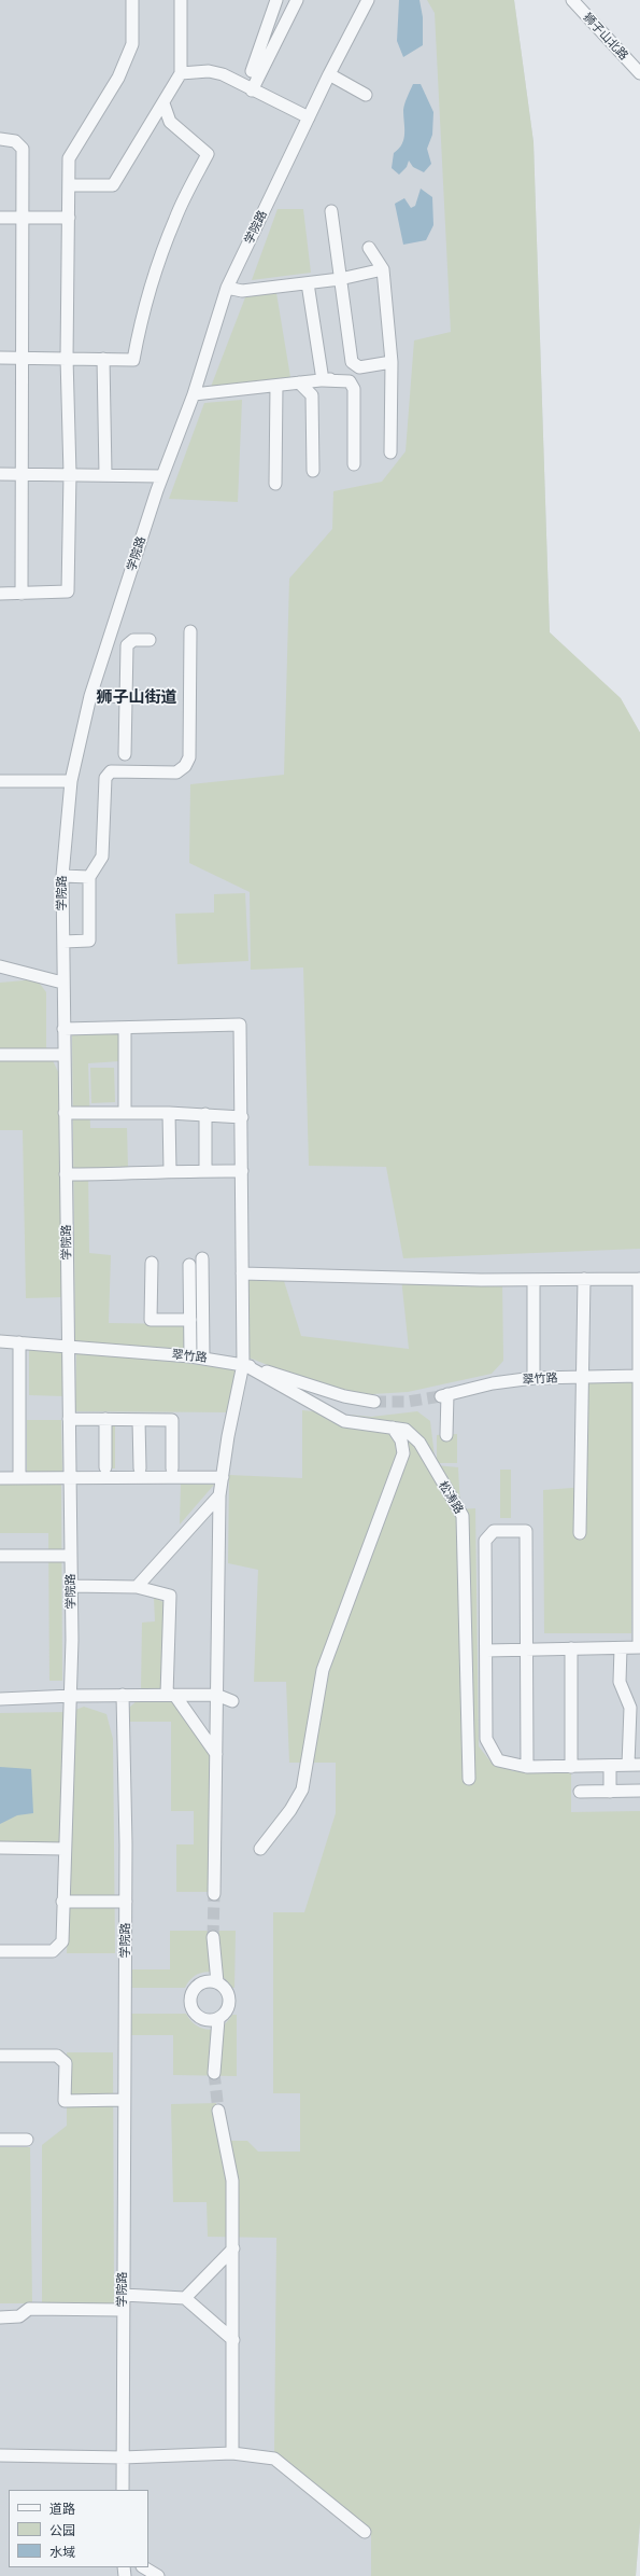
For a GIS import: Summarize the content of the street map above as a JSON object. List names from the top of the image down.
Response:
{
  "streets": {
    "street": [
      "狮子山北路",
      "学院路",
      "翠竹路",
      "松涛路"
    ]
  },
  "crossings": [
    ["学院路", "翠竹路"],
    ["翠竹路", "松涛路"]
  ],
  "districts": ["狮子山街道"],
  "legend": ["道路", "公园", "水域"]
}
